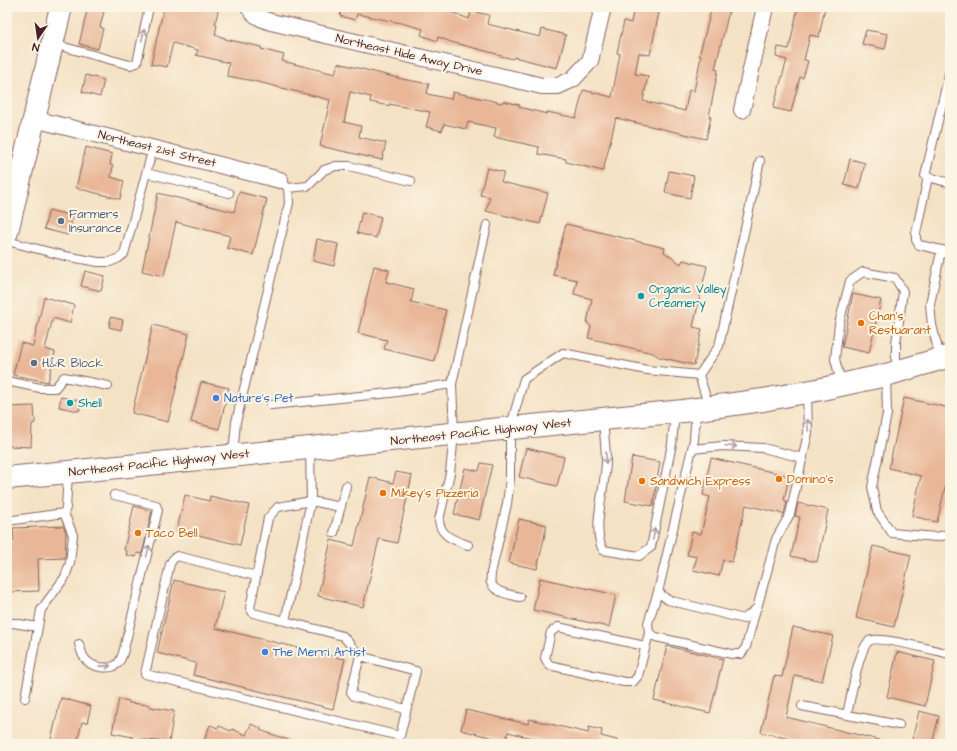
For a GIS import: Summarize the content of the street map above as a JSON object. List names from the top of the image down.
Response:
{
  "streets": {
    "main road": ["Northeast Pacific Highway West"],
    "street": ["Northeast Hide Away Drive", "Northeast 21st Street"]
  },
  "places": [
    "Farmers Insurance",
    "Organic Valley Creamery",
    "Chan's Restuarant",
    "H&R Block",
    "Nature's Pet",
    "Shell",
    "Domino's",
    "Sandwich Express",
    "Mikey's Pizzeria",
    "Taco Bell",
    "The Merri Artist"
  ],
  "north": "bottom"
}
